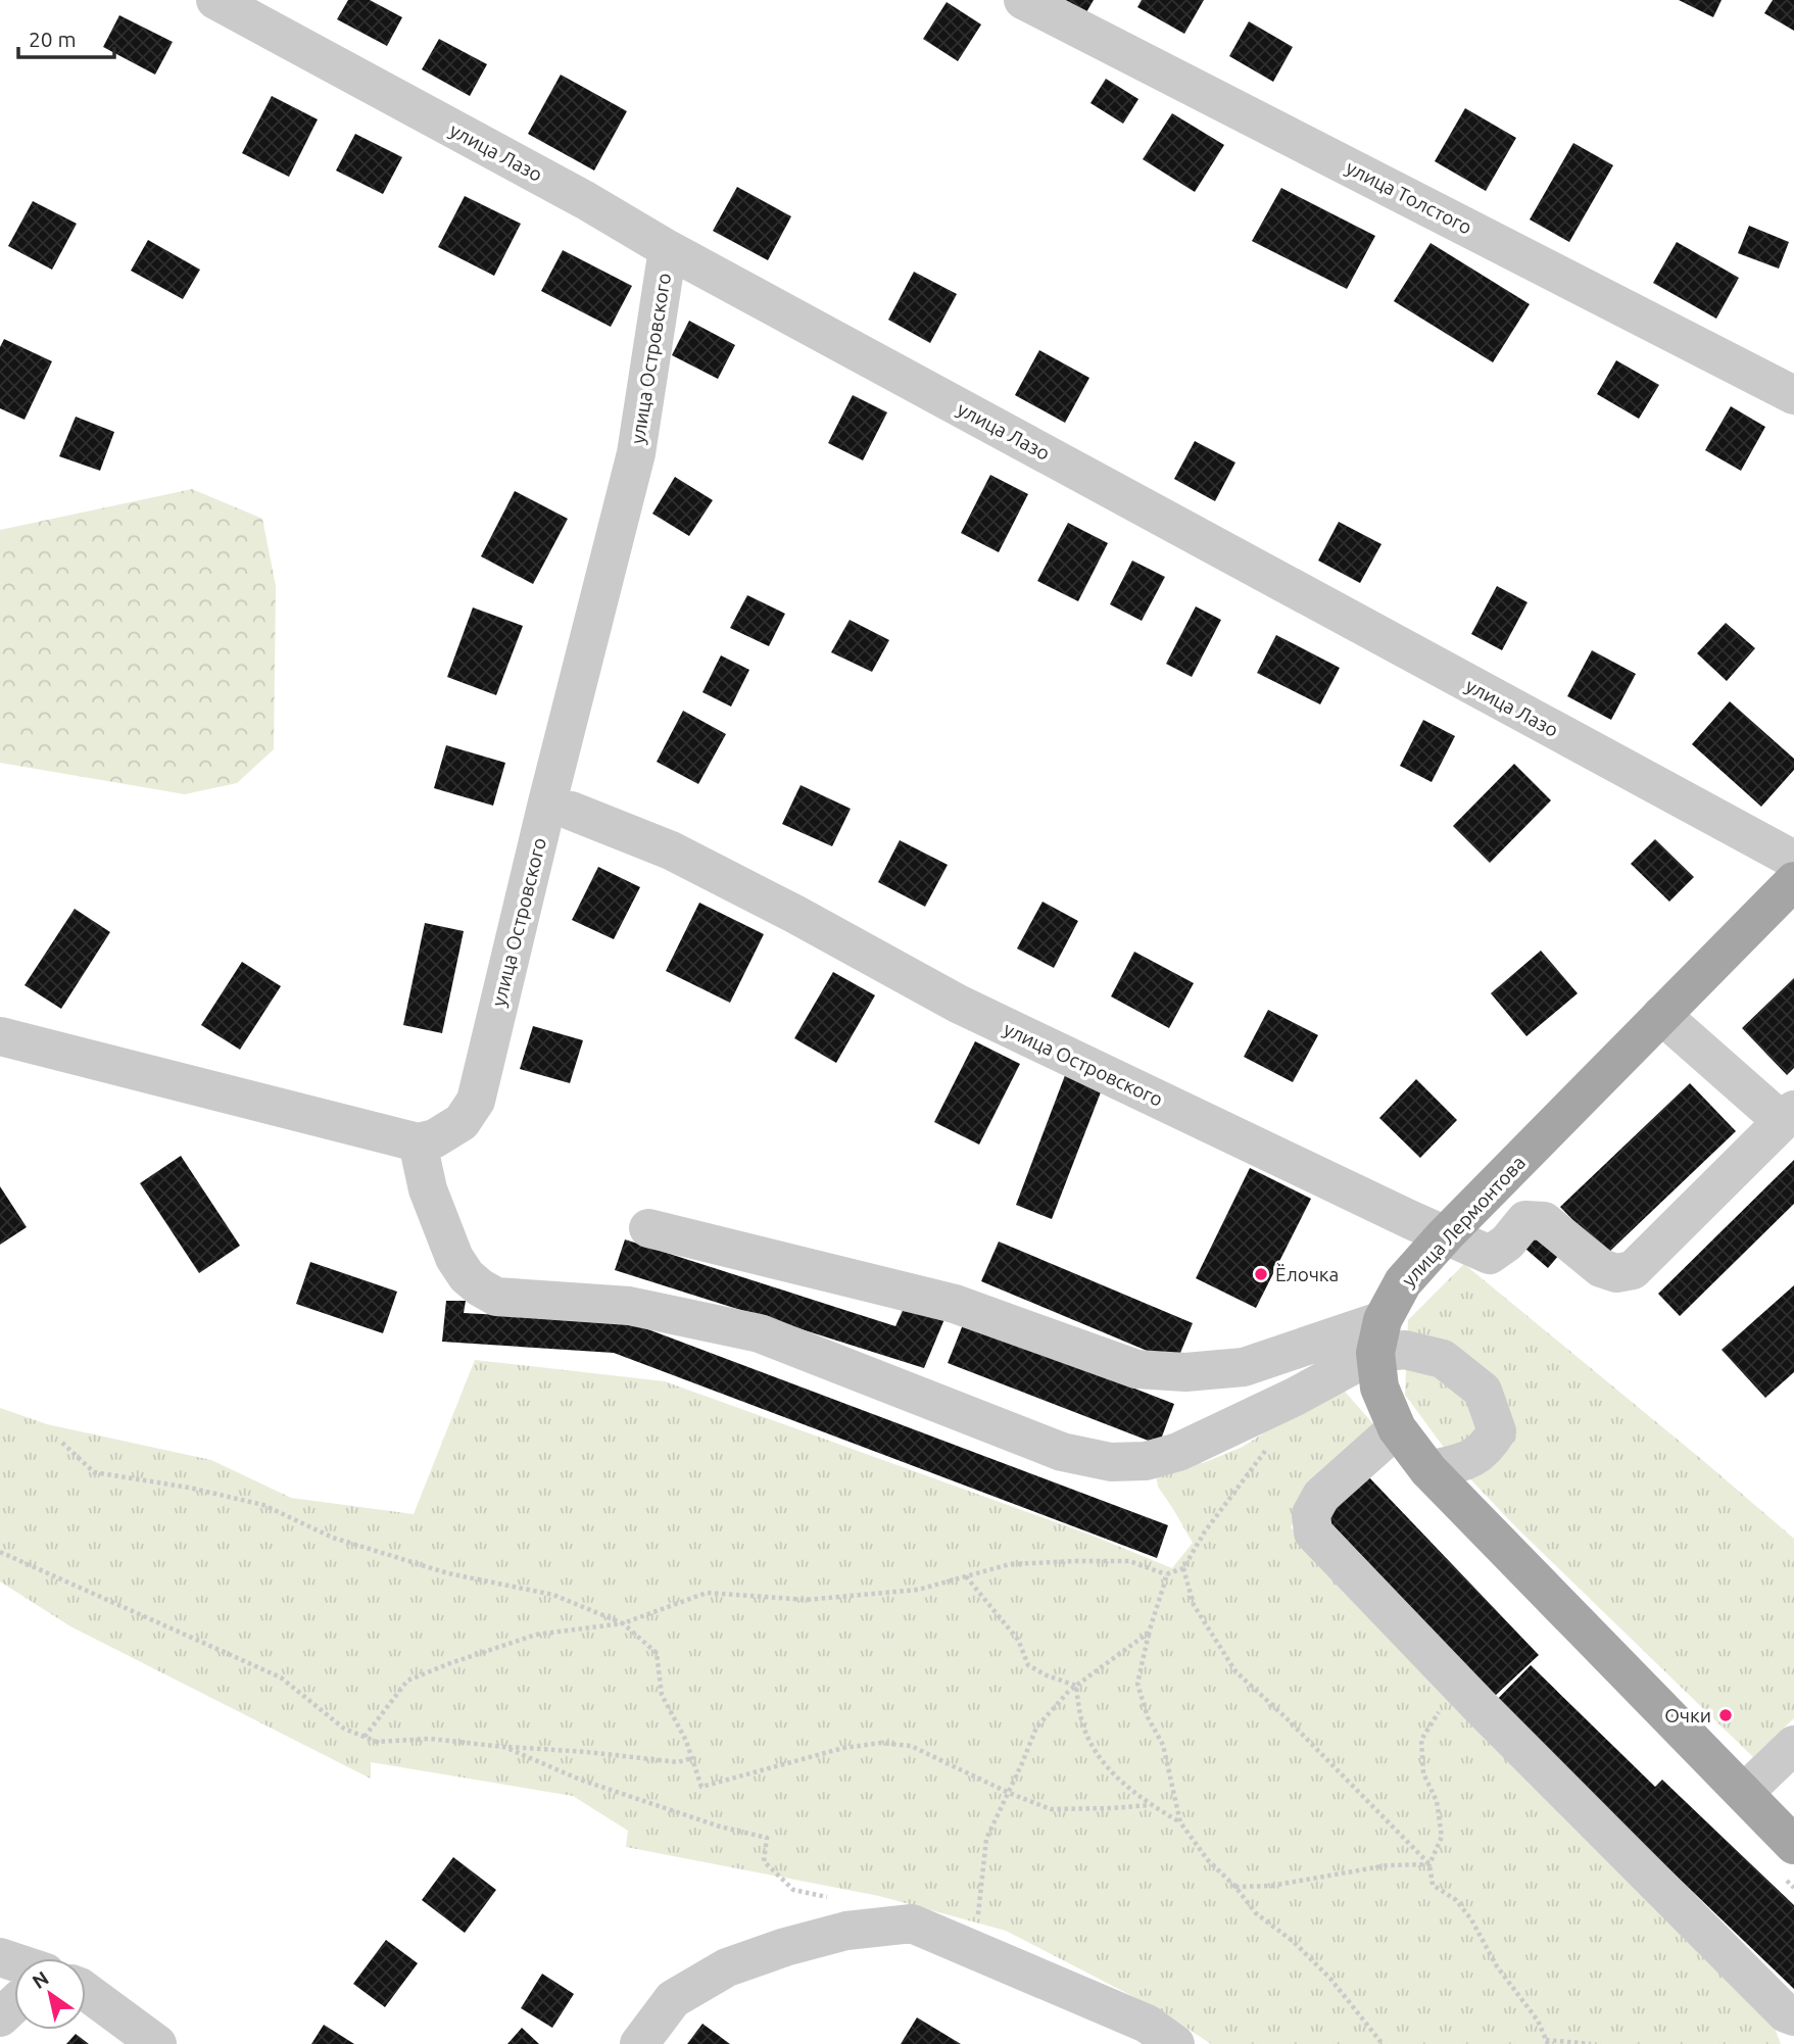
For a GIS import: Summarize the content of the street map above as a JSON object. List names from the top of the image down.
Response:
{
  "streets": {
    "main road": ["улица Лермонтова"],
    "street": ["улица Лазо", "улица Толстого", "улица Островского"]
  },
  "crossings": [
    ["улица Лазо", "улица Островского"],
    ["улица Островского", "улица Лермонтова"]
  ],
  "places": ["Ёлочка", "Очки"],
  "scale_bar": "20 m",
  "north": "top left"
}
